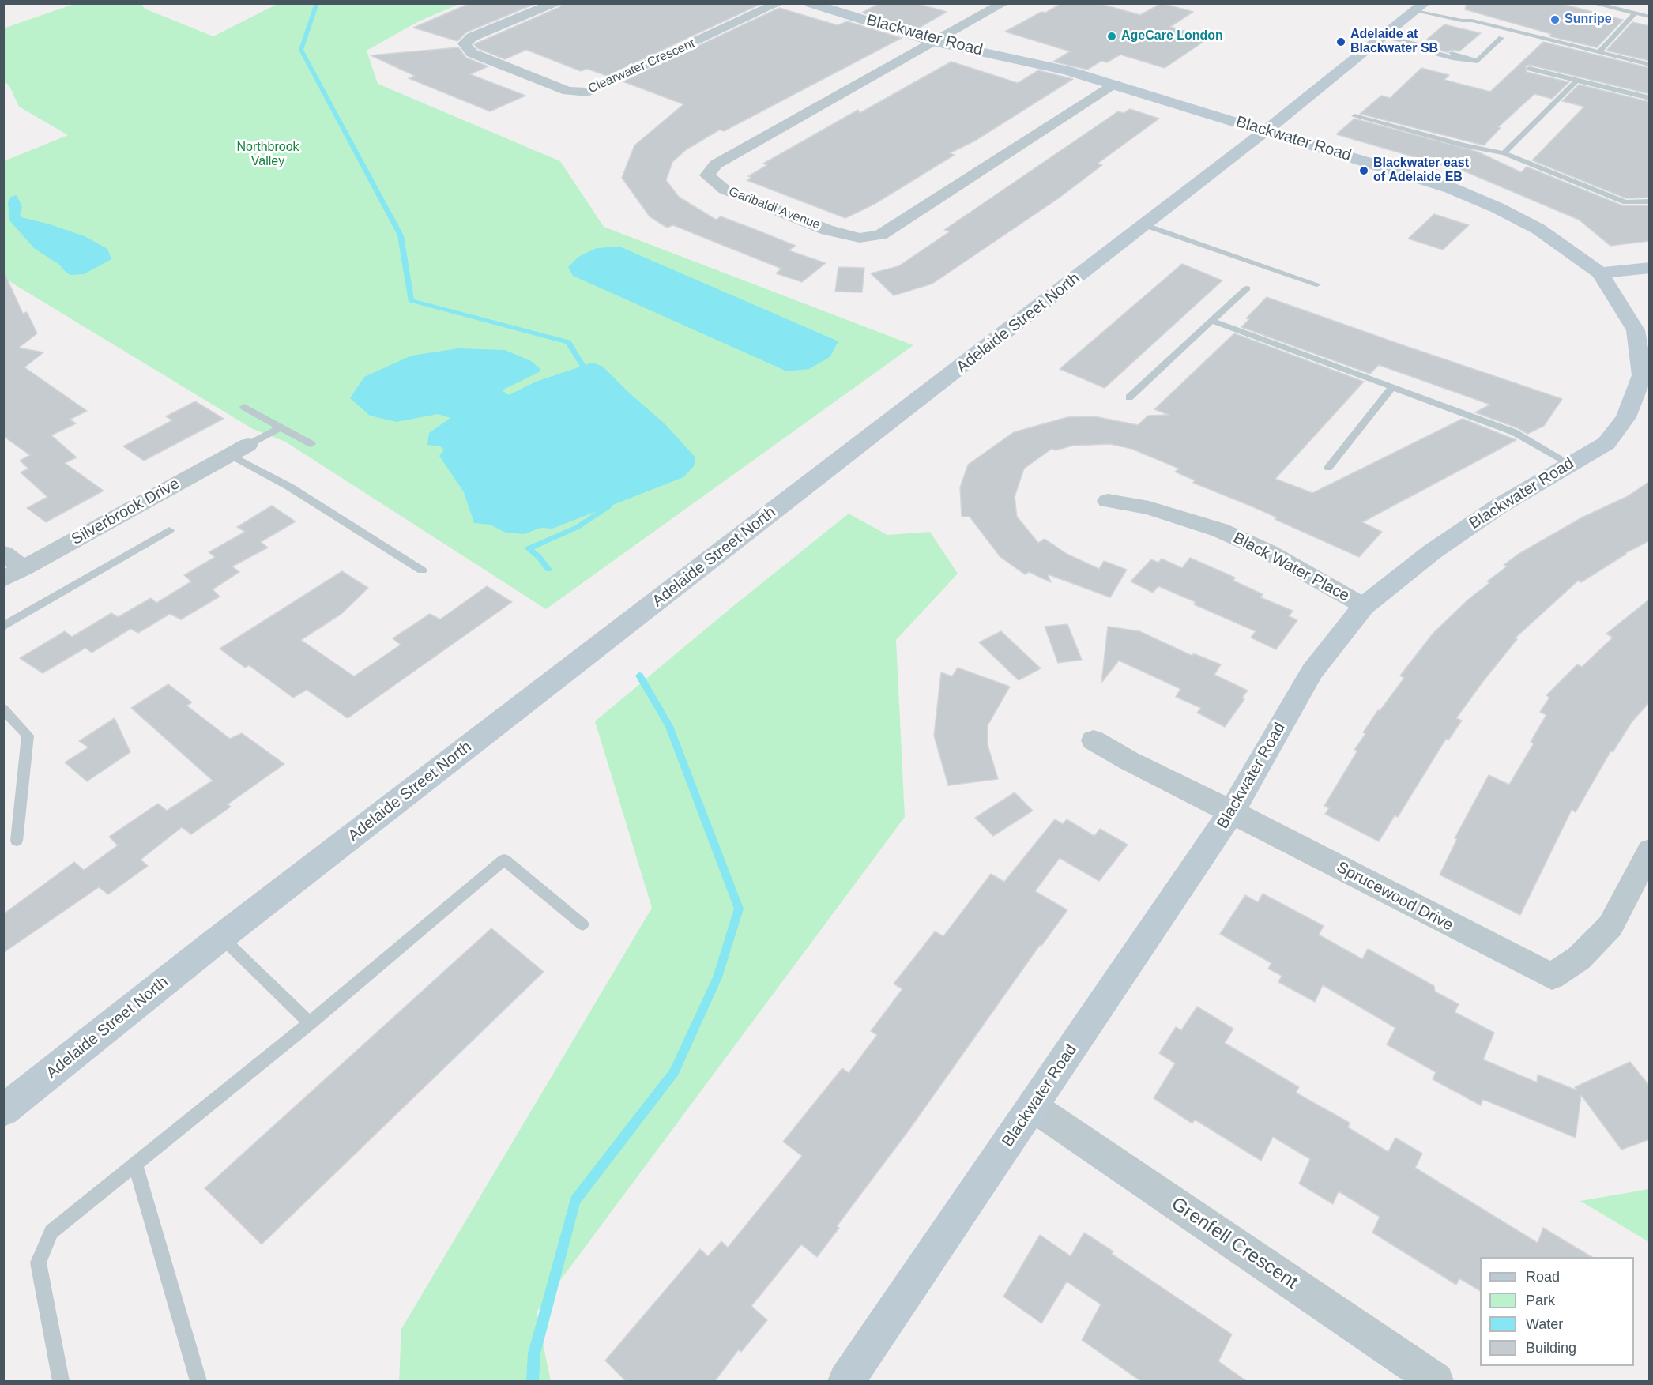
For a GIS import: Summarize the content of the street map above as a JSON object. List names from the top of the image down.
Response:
{
  "streets": {
    "street": [
      "Blackwater Road",
      "Clearwater Crescent",
      "Garibaldi Avenue",
      "Adelaide Street North",
      "Silverbrook Drive",
      "Black Water Place",
      "Sprucewood Drive",
      "Grenfell Crescent"
    ]
  },
  "crossings": [
    ["Blackwater Road", "Garibaldi Avenue"],
    ["Blackwater Road", "Adelaide Street North"],
    ["Blackwater Road", "Black Water Place"],
    ["Blackwater Road", "Sprucewood Drive"],
    ["Blackwater Road", "Grenfell Crescent"]
  ],
  "parks": ["Northbrook Valley"],
  "places": [
    "Sunripe",
    "AgeCare London",
    "Adelaide at Blackwater SB",
    "Blackwater east of Adelaide EB"
  ],
  "legend": [
    "Road",
    "Park",
    "Water",
    "Building"
  ]
}
